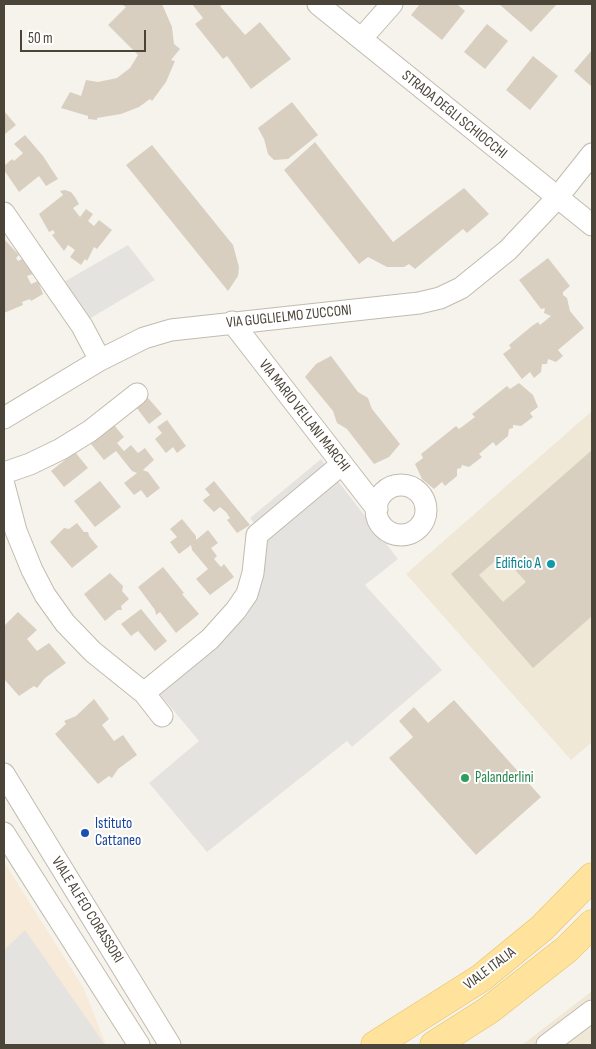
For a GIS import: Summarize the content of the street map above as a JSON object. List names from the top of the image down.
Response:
{
  "streets": {
    "main road": ["VIALE ITALIA"],
    "street": [
      "STRADA DEGLI SCHIOCCHI",
      "VIA GUGLIELMO ZUCCONI",
      "VIA MARIO VELLANI MARCHI",
      "VIALE ALFEO CORASSORI"
    ]
  },
  "crossings": [
    ["STRADA DEGLI SCHIOCCHI", "VIA GUGLIELMO ZUCCONI"],
    ["VIA GUGLIELMO ZUCCONI", "VIA MARIO VELLANI MARCHI"]
  ],
  "places": ["Edificio A", "Palanderlini", "Istituto Cattaneo"],
  "scale_bar": "50 m"
}
